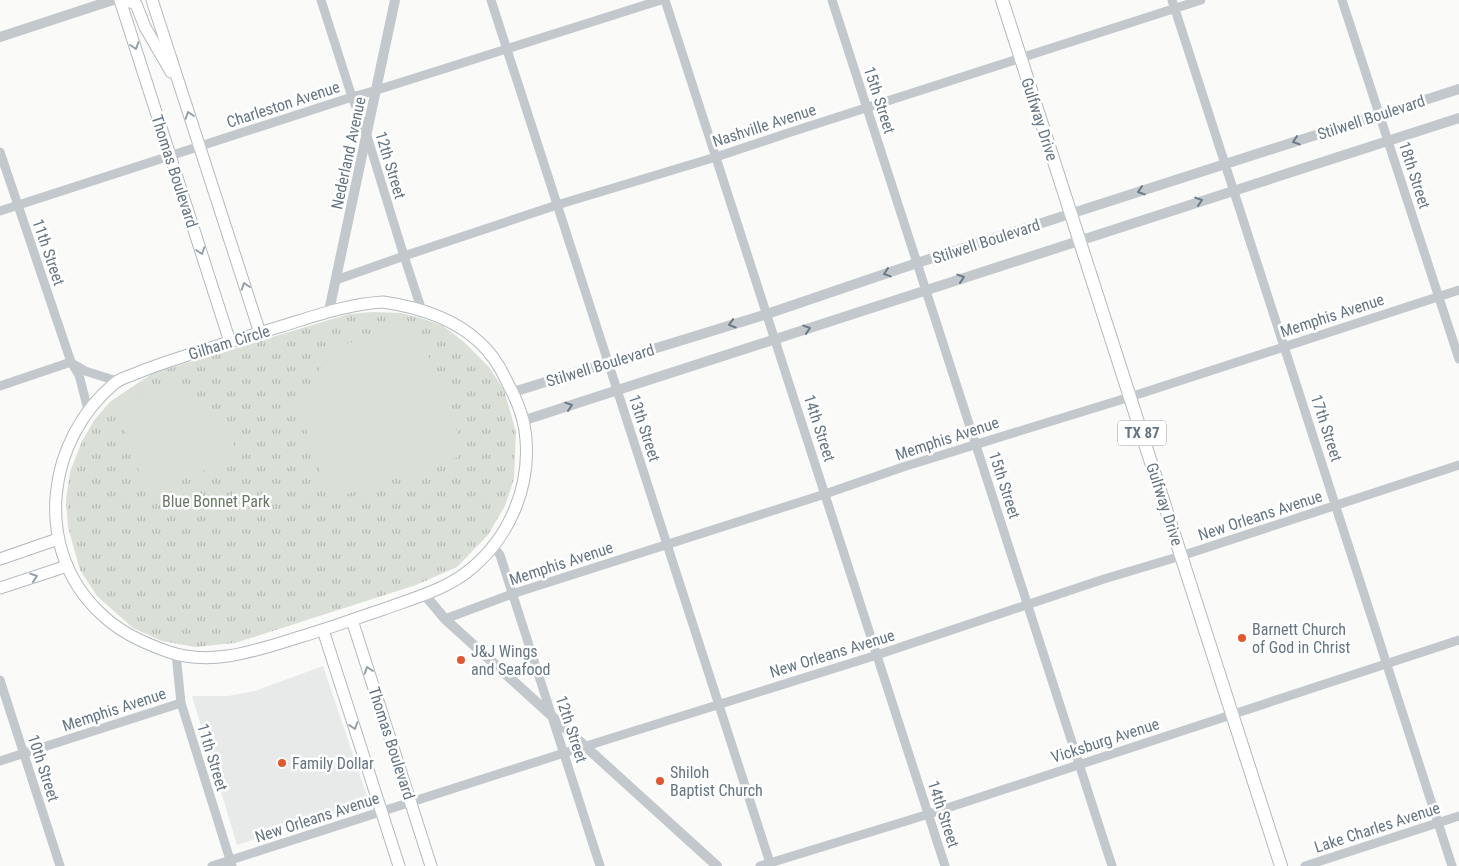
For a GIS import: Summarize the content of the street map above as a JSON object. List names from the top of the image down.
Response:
{
  "streets": {
    "main road": [
      "Gulfway Drive",
      "Thomas Boulevard",
      "Gilham Circle",
      "TX 87"
    ],
    "street": [
      "15th Street",
      "Charleston Avenue",
      "Stilwell Boulevard",
      "Nashville Avenue",
      "Nederland Avenue",
      "12th Street",
      "18th Street",
      "11th Street",
      "Memphis Avenue",
      "13th Street",
      "14th Street",
      "17th Street",
      "New Orleans Avenue",
      "Vicksburg Avenue",
      "10th Street",
      "Lake Charles Avenue"
    ]
  },
  "crossings": [
    ["15th Street", "Stilwell Boulevard"],
    ["15th Street", "Nashville Avenue"],
    ["15th Street", "Memphis Avenue"],
    ["15th Street", "New Orleans Avenue"],
    ["15th Street", "Vicksburg Avenue"],
    ["Charleston Avenue", "Nederland Avenue"],
    ["Charleston Avenue", "12th Street"],
    ["Charleston Avenue", "Thomas Boulevard"],
    ["Charleston Avenue", "11th Street"],
    ["Charleston Avenue", "13th Street"],
    ["Stilwell Boulevard", "Gulfway Drive"],
    ["Stilwell Boulevard", "18th Street"],
    ["Stilwell Boulevard", "Gilham Circle"],
    ["Stilwell Boulevard", "13th Street"],
    ["Stilwell Boulevard", "14th Street"],
    ["Stilwell Boulevard", "17th Street"],
    ["Gulfway Drive", "Nashville Avenue"],
    ["Gulfway Drive", "Memphis Avenue"],
    ["Gulfway Drive", "New Orleans Avenue"],
    ["Gulfway Drive", "Vicksburg Avenue"],
    ["Nashville Avenue", "Nederland Avenue"],
    ["Nashville Avenue", "12th Street"],
    ["Nashville Avenue", "13th Street"],
    ["Nashville Avenue", "14th Street"],
    ["Nashville Avenue", "17th Street"],
    ["Nederland Avenue", "12th Street"],
    ["Nederland Avenue", "Gilham Circle"],
    ["12th Street", "Memphis Avenue"],
    ["12th Street", "Gilham Circle"],
    ["12th Street", "New Orleans Avenue"],
    ["Thomas Boulevard", "Gilham Circle"],
    ["Thomas Boulevard", "New Orleans Avenue"],
    ["18th Street", "Memphis Avenue"],
    ["11th Street", "Memphis Avenue"],
    ["11th Street", "Gilham Circle"],
    ["11th Street", "New Orleans Avenue"],
    ["Memphis Avenue", "13th Street"],
    ["Memphis Avenue", "14th Street"],
    ["Memphis Avenue", "17th Street"],
    ["Memphis Avenue", "10th Street"],
    ["13th Street", "New Orleans Avenue"],
    ["13th Street", "Vicksburg Avenue"],
    ["14th Street", "New Orleans Avenue"],
    ["14th Street", "Vicksburg Avenue"],
    ["17th Street", "New Orleans Avenue"],
    ["17th Street", "Vicksburg Avenue"],
    ["17th Street", "Lake Charles Avenue"]
  ],
  "parks": ["Blue Bonnet Park"],
  "places": [
    "Barnett Church of God in Christ",
    "J&J Wings and Seafood",
    "Family Dollar",
    "Shiloh Baptist Church"
  ]
}
